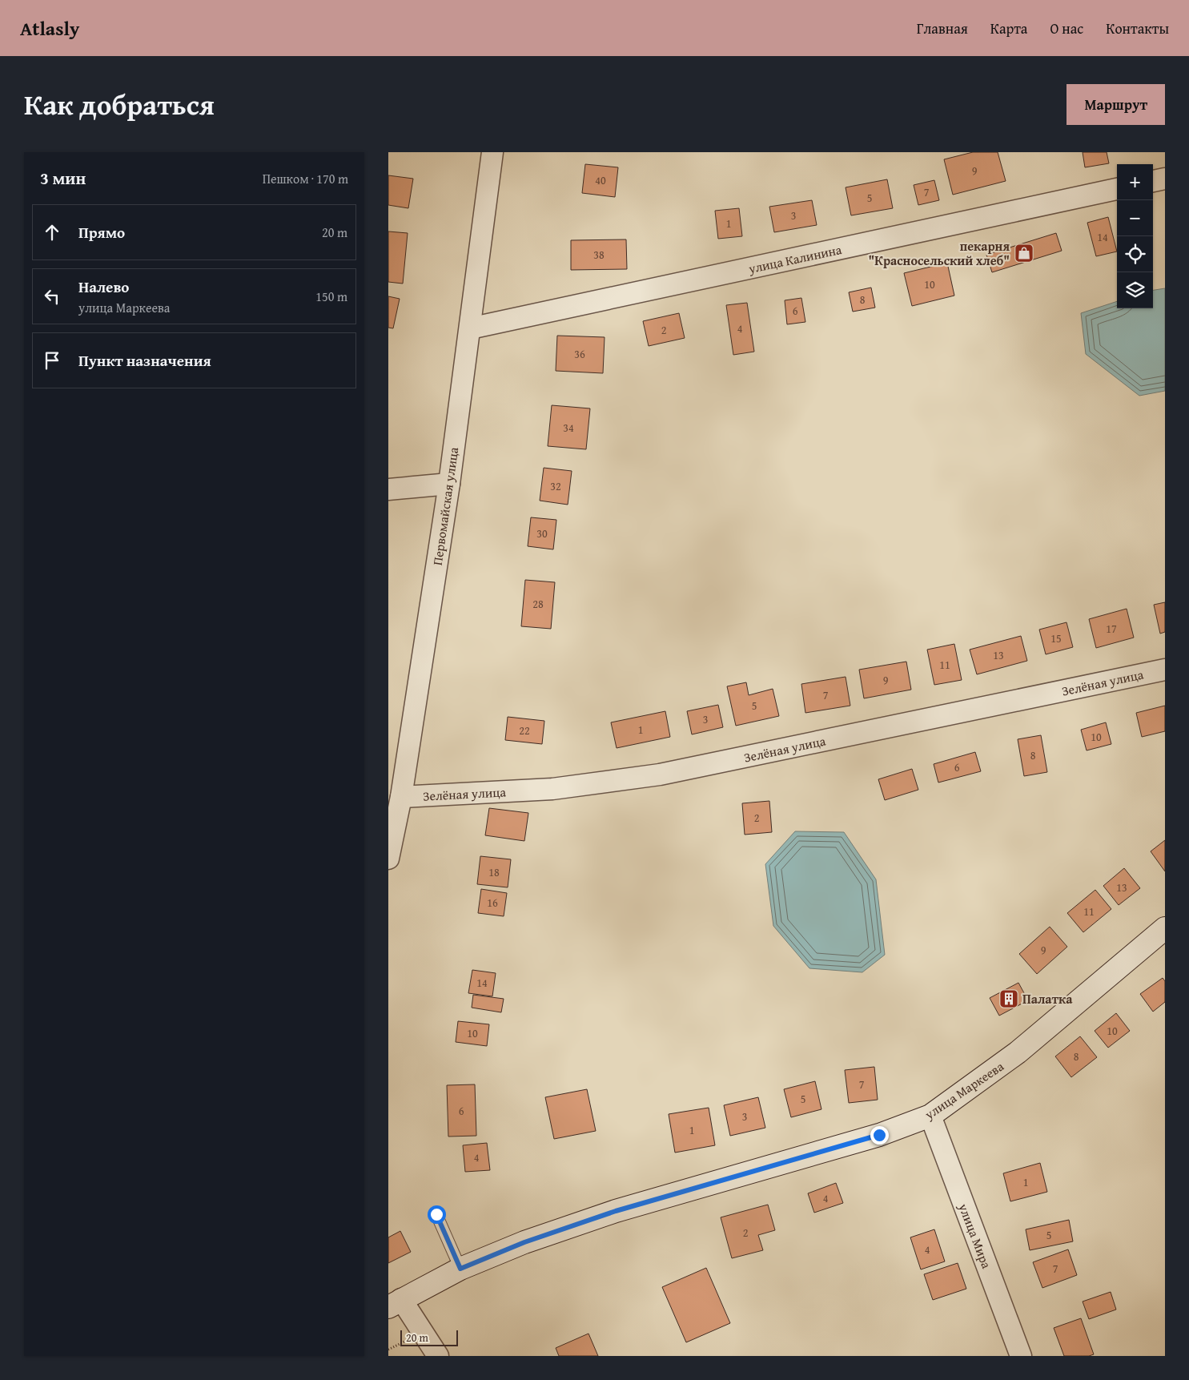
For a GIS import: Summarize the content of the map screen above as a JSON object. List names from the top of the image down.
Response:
{
  "streets": {
    "street": [
      "улица Калинина",
      "Первомайская улица",
      "Зелёная улица",
      "улица Маркеева",
      "улица Мира"
    ]
  },
  "crossings": [
    ["улица Калинина", "Первомайская улица"],
    ["Первомайская улица", "Зелёная улица"],
    ["улица Маркеева", "улица Мира"]
  ],
  "places": {
    "shop": ["пекарня \"Красносельский хлеб\""],
    "building": ["Палатка"]
  },
  "house_numbers": [
    "9",
    "40",
    "7",
    "5",
    "3",
    "1",
    "14",
    "38",
    "10",
    "8",
    "6",
    "4",
    "2",
    "36",
    "34",
    "32",
    "30",
    "28",
    "17",
    "15",
    "13",
    "11",
    "9",
    "7",
    "5",
    "3",
    "1",
    "22",
    "10",
    "8",
    "6",
    "2",
    "18",
    "13",
    "16",
    "11",
    "9",
    "14",
    "10",
    "10",
    "8",
    "7",
    "5",
    "6",
    "3",
    "1",
    "4",
    "1",
    "4",
    "2",
    "5",
    "4",
    "7"
  ],
  "scale_bar": "20 m",
  "page": {
    "header": "Atlasly",
    "nav": [
      "Главная",
      "Карта",
      "О нас",
      "Контакты"
    ],
    "title": "Как добраться",
    "buttons": "Маршрут",
    "heading": ["3 мин", "Пешком · 170 m"],
    "map_buttons": ["+", "−"],
    "list": [
      ["Прямо", "20 m"],
      ["Налево", "улица Маркеева", "150 m"],
      "Пункт назначения"
    ],
    "scale": "20 m"
  }
}
